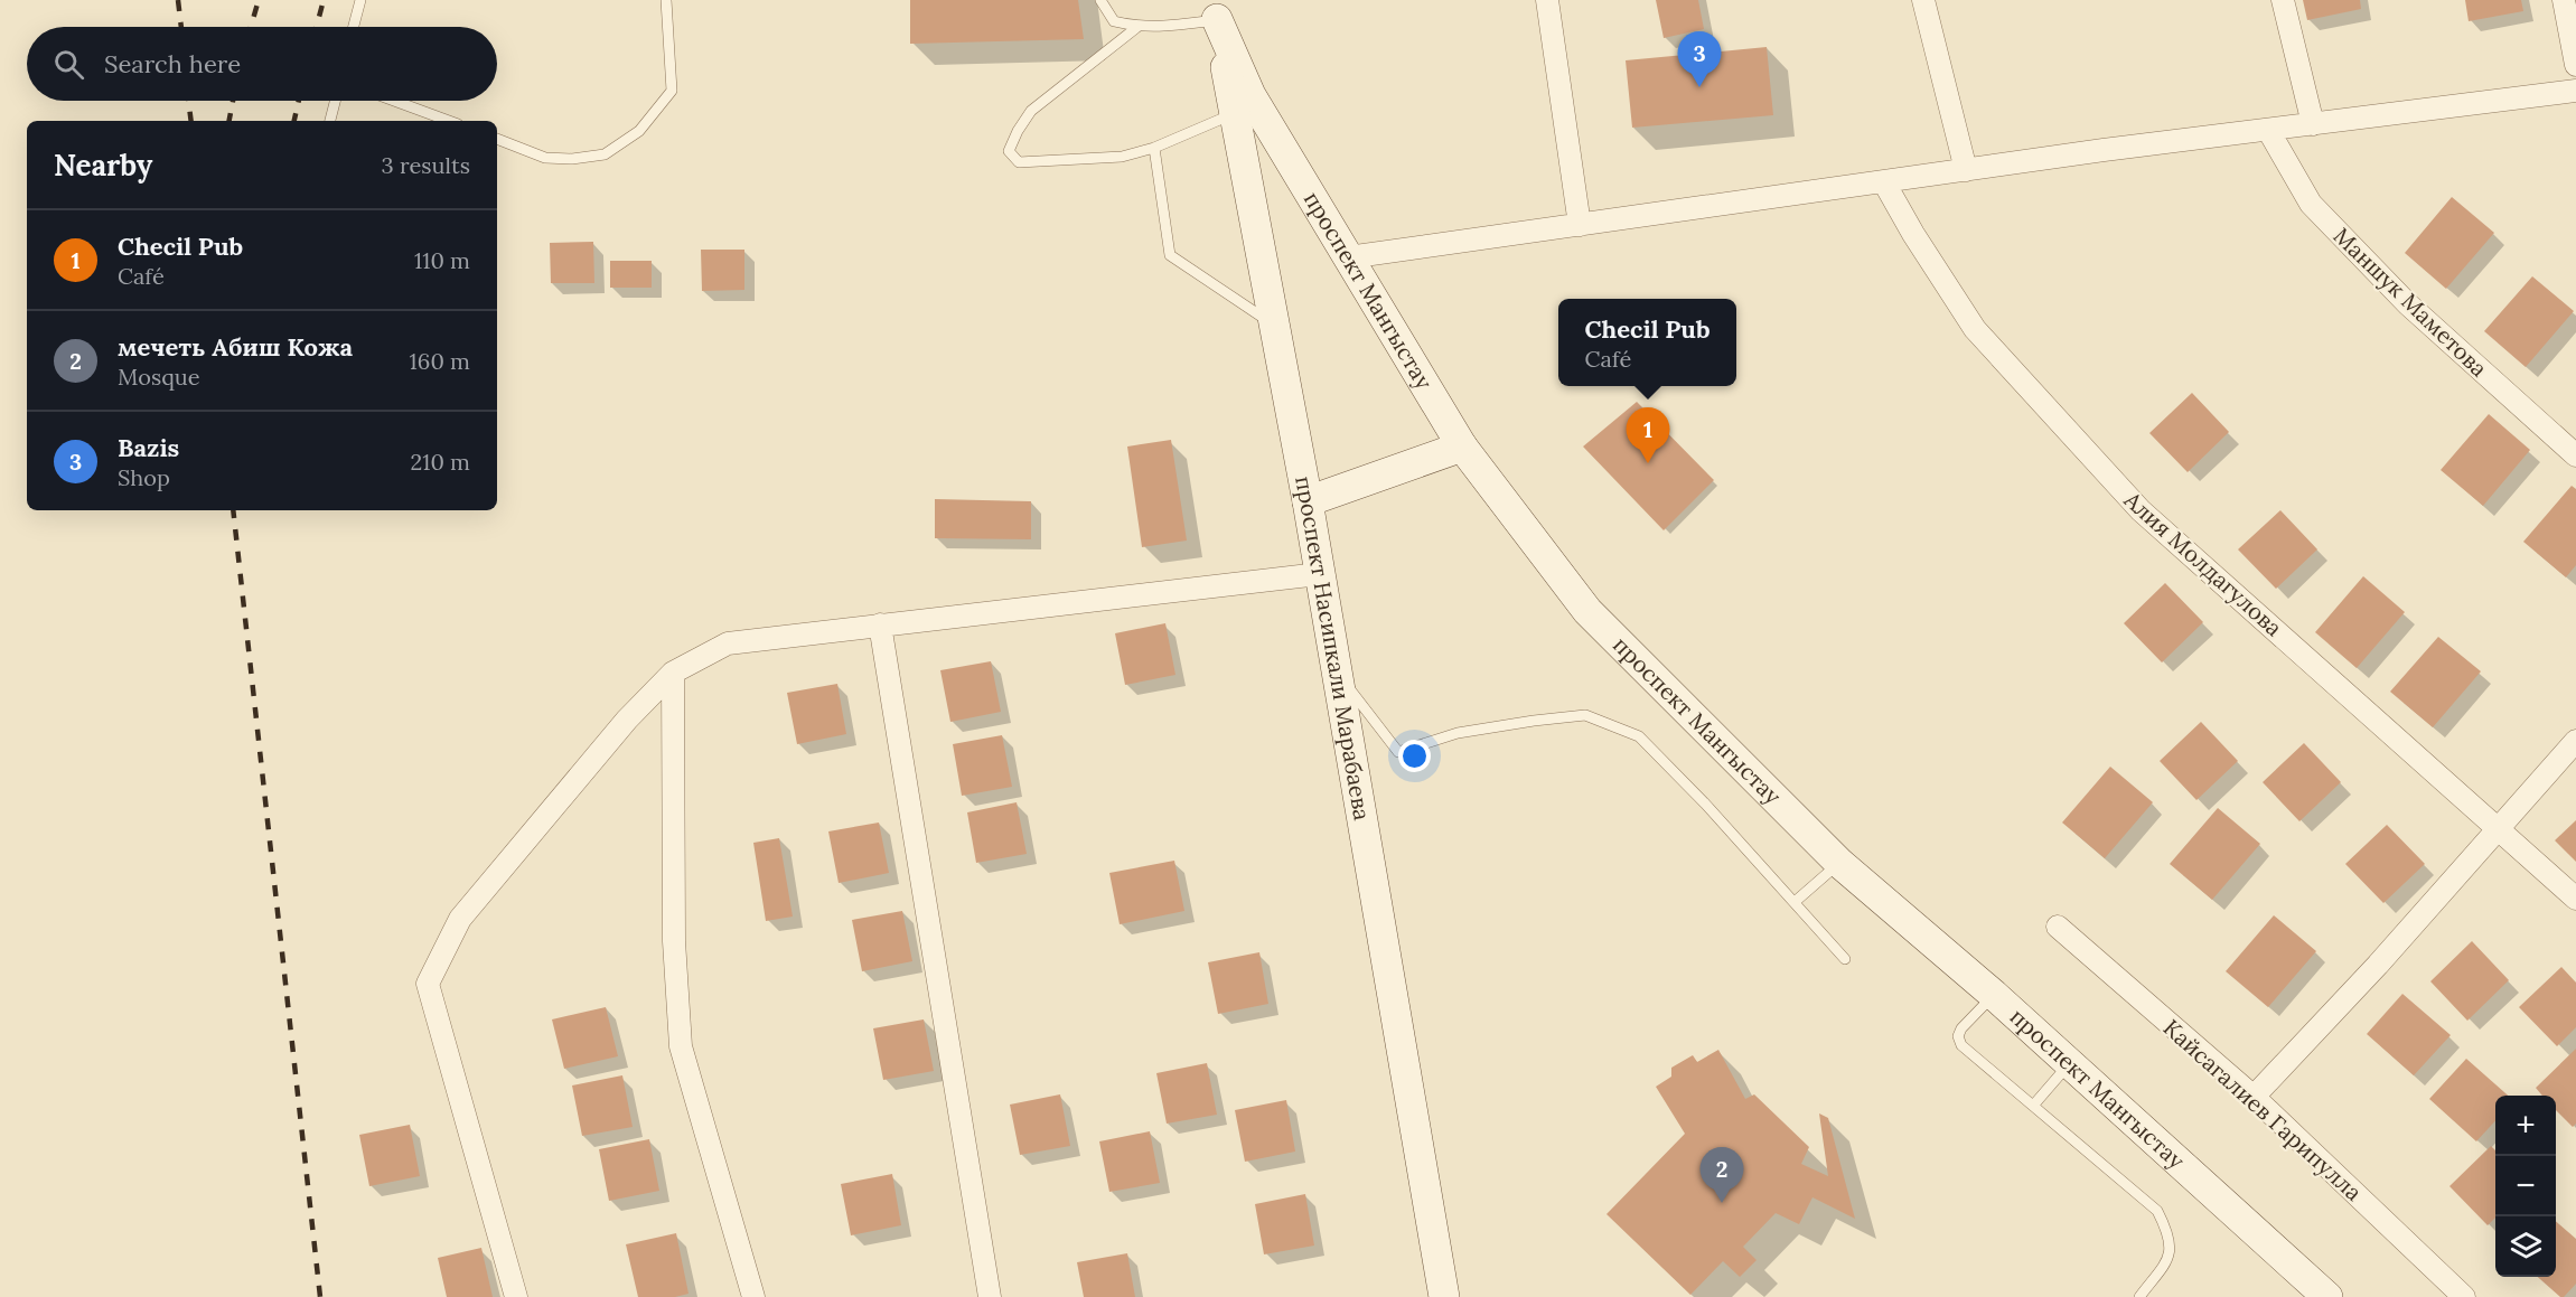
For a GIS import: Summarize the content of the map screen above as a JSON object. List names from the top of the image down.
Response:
{
  "streets": {
    "street": [
      "проспект Мангыстау",
      "Маншук Маметова",
      "Алия Молдагулова",
      "проспект Насипкали Марабаева",
      "Кайсагалиев Гарипулла"
    ]
  },
  "crossings": [
    ["проспект Мангыстау", "проспект Насипкали Марабаева"]
  ],
  "page": {
    "search": "Search here",
    "pins": ["3", "1", "2"],
    "heading": ["Nearby", "3 results"],
    "list": [
      {
        "mark": "1",
        "name": "Checil Pub",
        "note": "Café",
        "value": "110 m"
      },
      {
        "mark": "2",
        "name": "мечеть Абиш Кожа",
        "note": "Mosque",
        "value": "160 m"
      },
      {
        "mark": "3",
        "name": "Bazis",
        "note": "Shop",
        "value": "210 m"
      }
    ],
    "popup": ["Checil Pub", "Café"],
    "map_buttons": ["+", "−"]
  }
}
